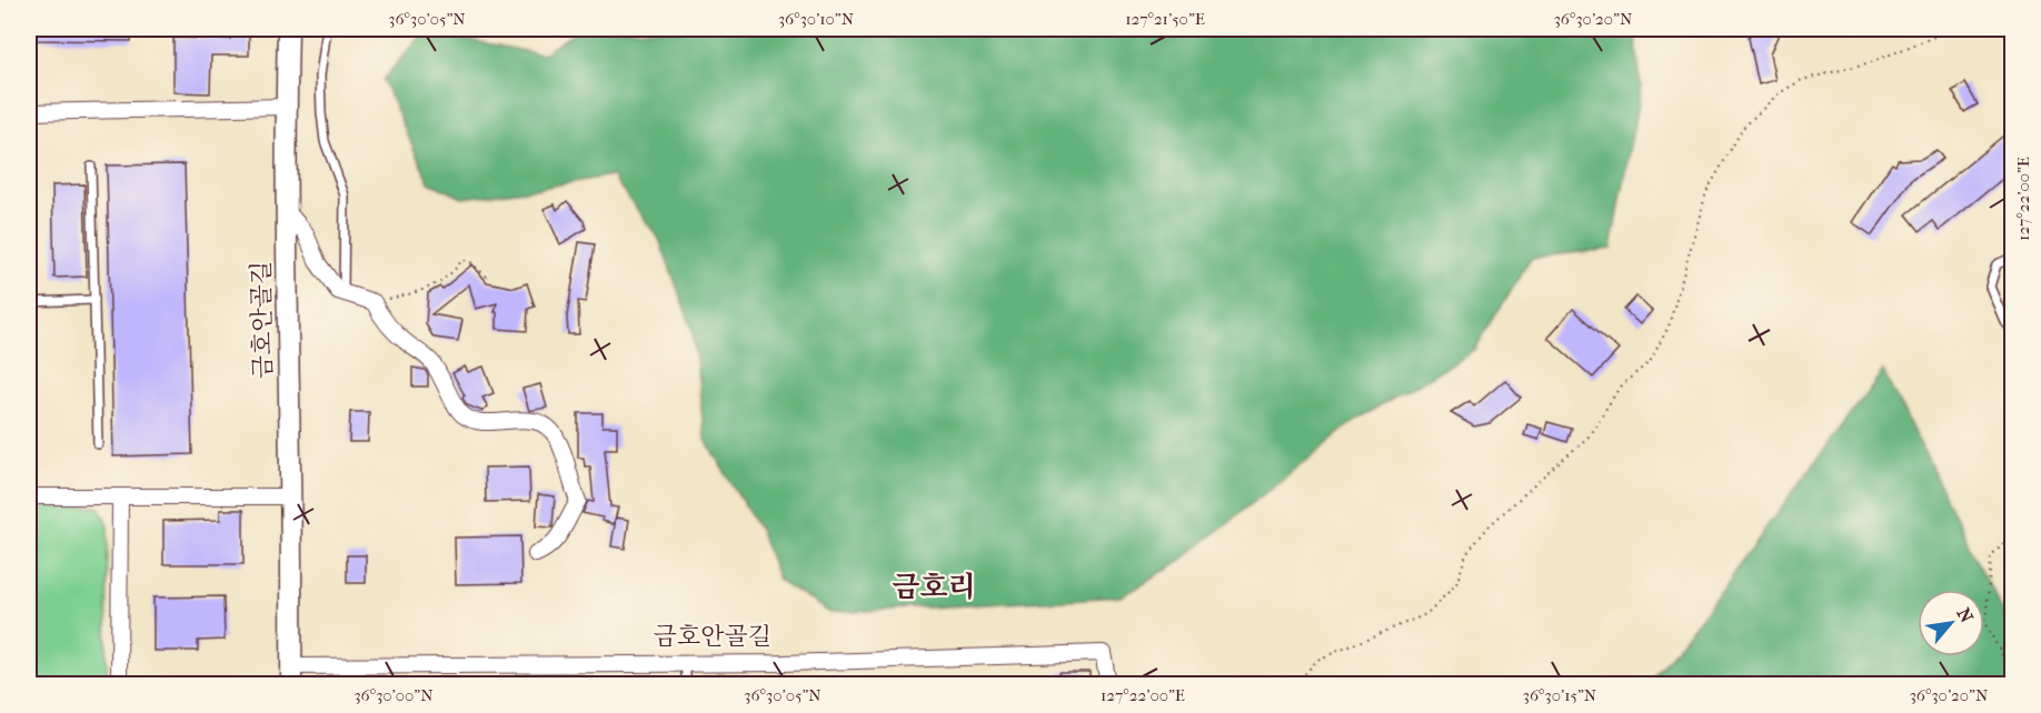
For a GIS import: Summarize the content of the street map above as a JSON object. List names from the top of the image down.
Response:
{
  "streets": {
    "street": ["금호안골길"]
  },
  "districts": ["금호리"],
  "north": "top right",
  "coordinates": [
    "36°30'05\"N",
    "36°30'10\"N",
    "127°21'50\"E",
    "36°30'20\"N",
    "127°22'00\"E",
    "36°30'00\"N",
    "36°30'15\"N"
  ]
}
